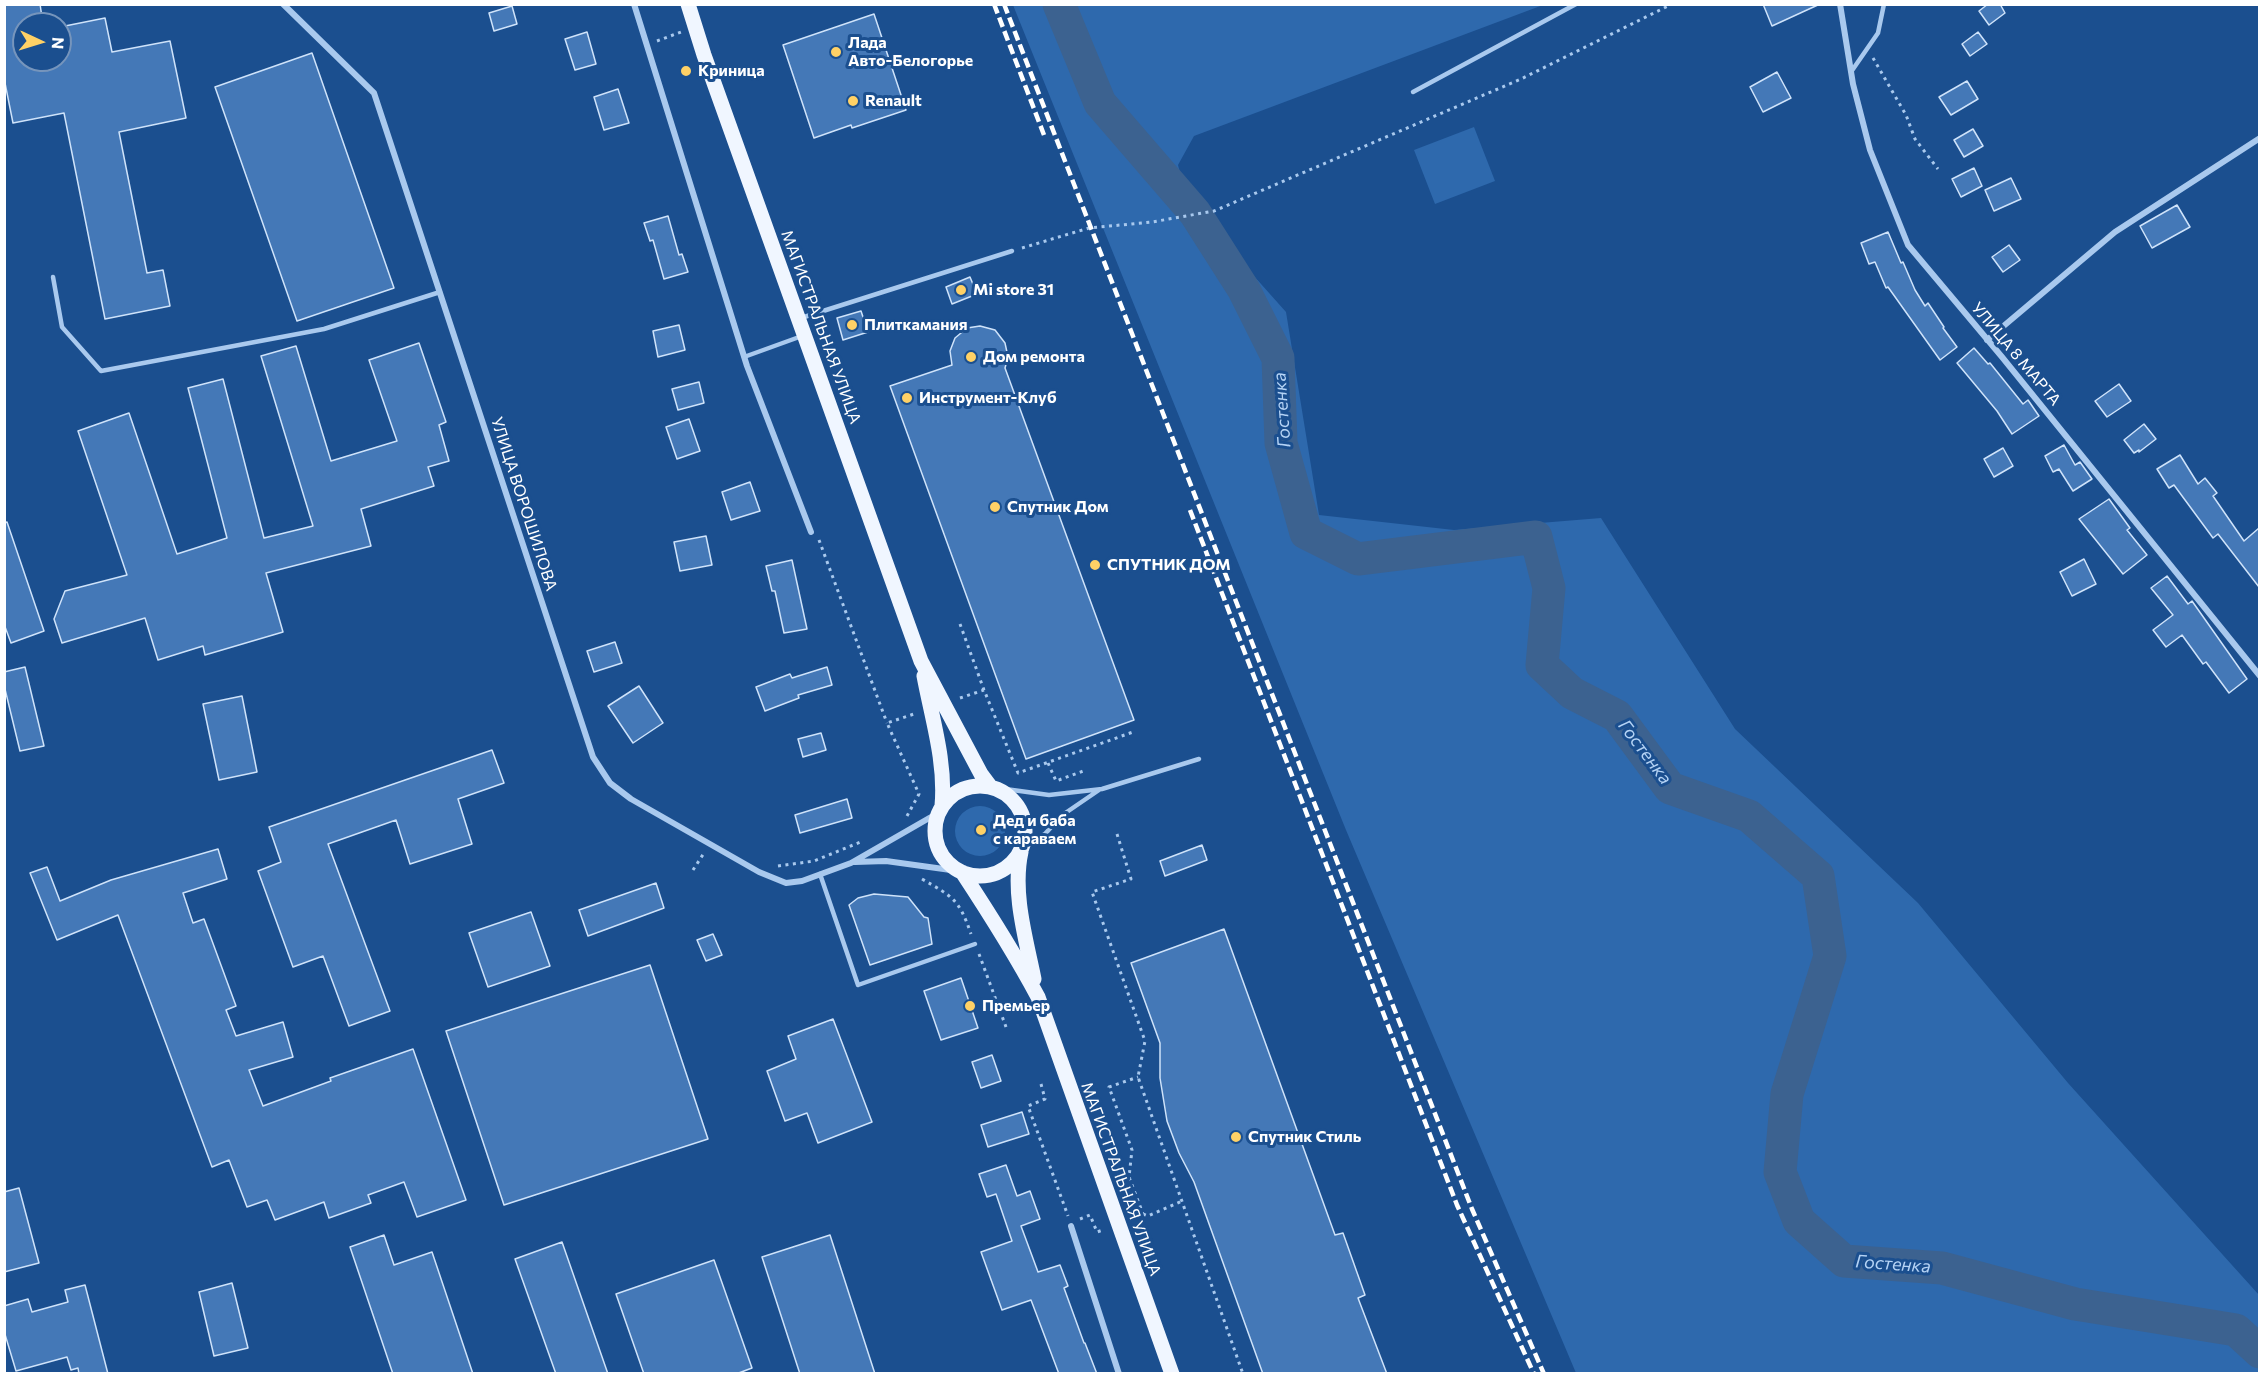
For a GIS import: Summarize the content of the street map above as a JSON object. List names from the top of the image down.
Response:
{
  "streets": {
    "main road": ["МАГИСТРАЛЬНАЯ УЛИЦА"],
    "street": ["УЛИЦА 8 МАРТА", "УЛИЦА ВОРОШИЛОВА"]
  },
  "water": ["Гостенка"],
  "places": [
    "Лада Авто-Белогорье",
    "Криница",
    "Renault",
    "Mi store 31",
    "Плиткамания",
    "Дом ремонта",
    "Инструмент-Клуб",
    "Спутник Дом",
    "СПУТНИК ДОМ",
    "Дед и баба с караваем",
    "Премьер",
    "Спутник Стиль"
  ],
  "north": "right"
}
